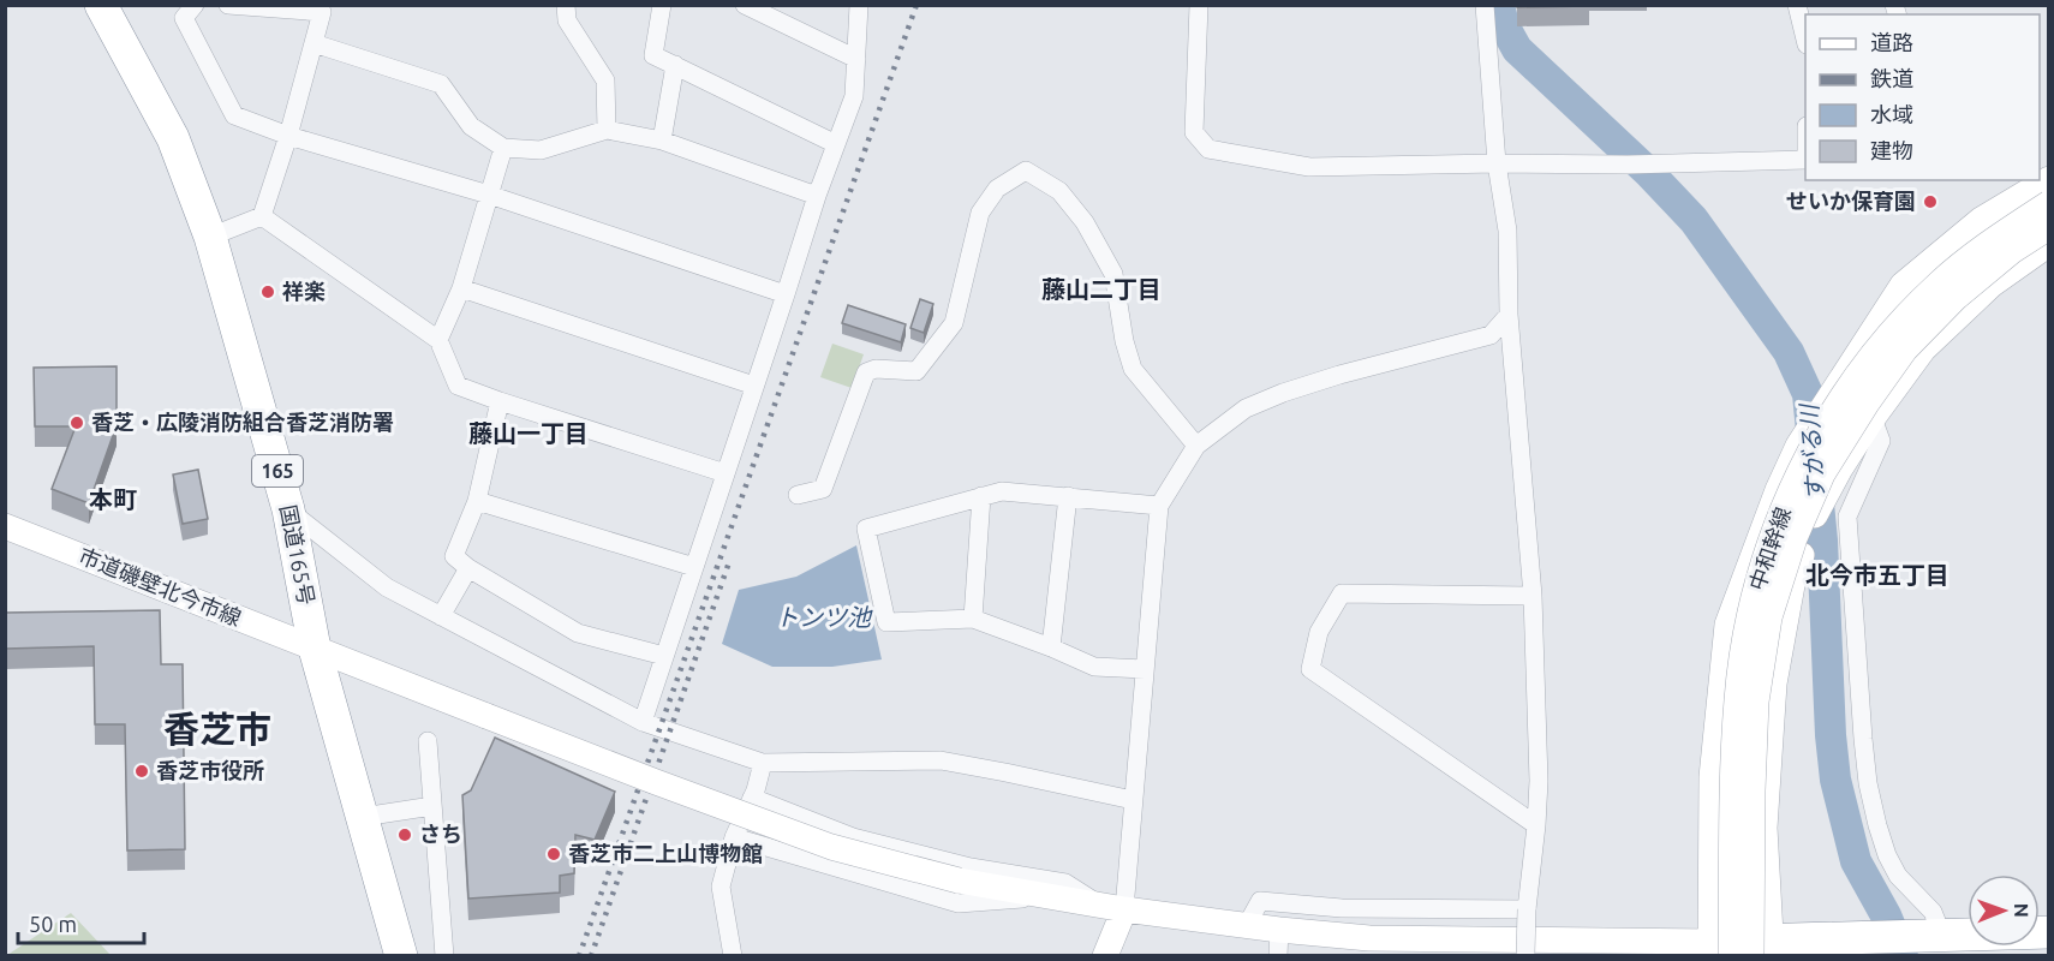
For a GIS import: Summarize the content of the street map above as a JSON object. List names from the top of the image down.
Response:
{
  "streets": {
    "highway": ["165", "国道165号"],
    "main road": ["中和幹線", "市道磯壁北今市線"]
  },
  "crossings": [
    ["中和幹線", "市道磯壁北今市線"],
    ["国道165号", "市道磯壁北今市線"]
  ],
  "districts": [
    "藤山二丁目",
    "藤山一丁目",
    "本町",
    "北今市五丁目",
    "香芝市"
  ],
  "water": ["すがる川", "トンツ池"],
  "places": [
    "せいか保育園",
    "祥楽",
    "香芝・広陵消防組合香芝消防署",
    "香芝市役所",
    "さち",
    "香芝市二上山博物館"
  ],
  "legend": [
    "道路",
    "鉄道",
    "水域",
    "建物"
  ],
  "scale_bar": "50 m",
  "north": "right"
}
